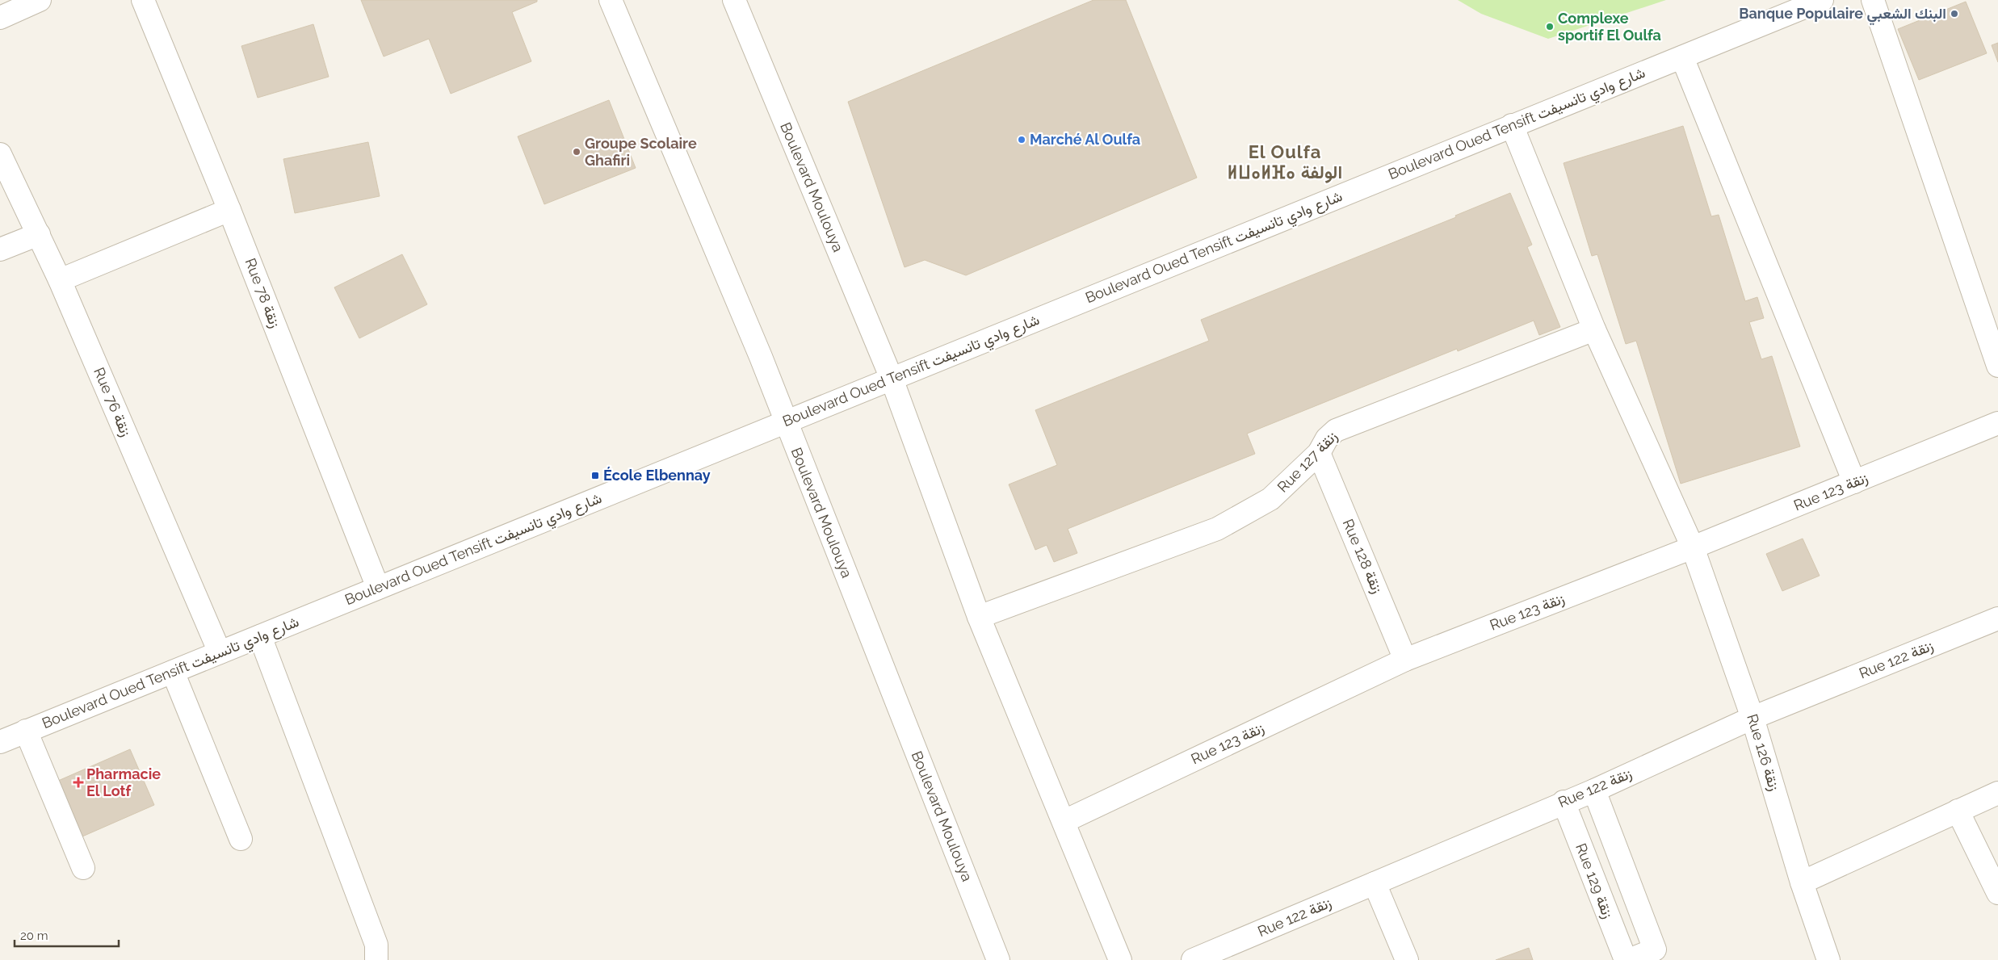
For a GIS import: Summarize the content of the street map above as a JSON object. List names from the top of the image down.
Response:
{
  "streets": {
    "street": [
      "Boulevard Oued Tensift شارع وادي تانسيفت",
      "Boulevard Moulouya",
      "Rue 78 زنقة",
      "Rue 76 زنقة",
      "Rue 127 زنقة",
      "Rue 123 زنقة",
      "Rue 128 زنقة",
      "Rue 122 زنقة",
      "Rue 126 زنقة",
      "Rue 129 زنقة"
    ]
  },
  "crossings": [
    ["Boulevard Oued Tensift شارع وادي تانسيفت", "Boulevard Moulouya"],
    ["Boulevard Oued Tensift شارع وادي تانسيفت", "Rue 78 زنقة"],
    ["Boulevard Oued Tensift شارع وادي تانسيفت", "Rue 76 زنقة"],
    ["Boulevard Oued Tensift شارع وادي تانسيفت", "Rue 126 زنقة"],
    ["Boulevard Moulouya", "Rue 127 زنقة"],
    ["Boulevard Moulouya", "Rue 123 زنقة"],
    ["Rue 127 زنقة", "Rue 128 زنقة"],
    ["Rue 127 زنقة", "Rue 126 زنقة"],
    ["Rue 123 زنقة", "Rue 128 زنقة"],
    ["Rue 123 زنقة", "Rue 126 زنقة"],
    ["Rue 122 زنقة", "Rue 126 زنقة"],
    ["Rue 122 زنقة", "Rue 129 زنقة"]
  ],
  "districts": ["El Oulfa ⵍⵡⴰⵍⴼⴰ الولفة"],
  "places": {
    "other": [
      "Banque Populaire البنك الشعبي",
      "Complexe sportif El Oulfa",
      "Marché Al Oulfa",
      "Groupe Scolaire Ghafiri"
    ],
    "transit": ["École Elbennay"],
    "health": ["Pharmacie El Lotf"]
  },
  "scale_bar": "20 m"
}
